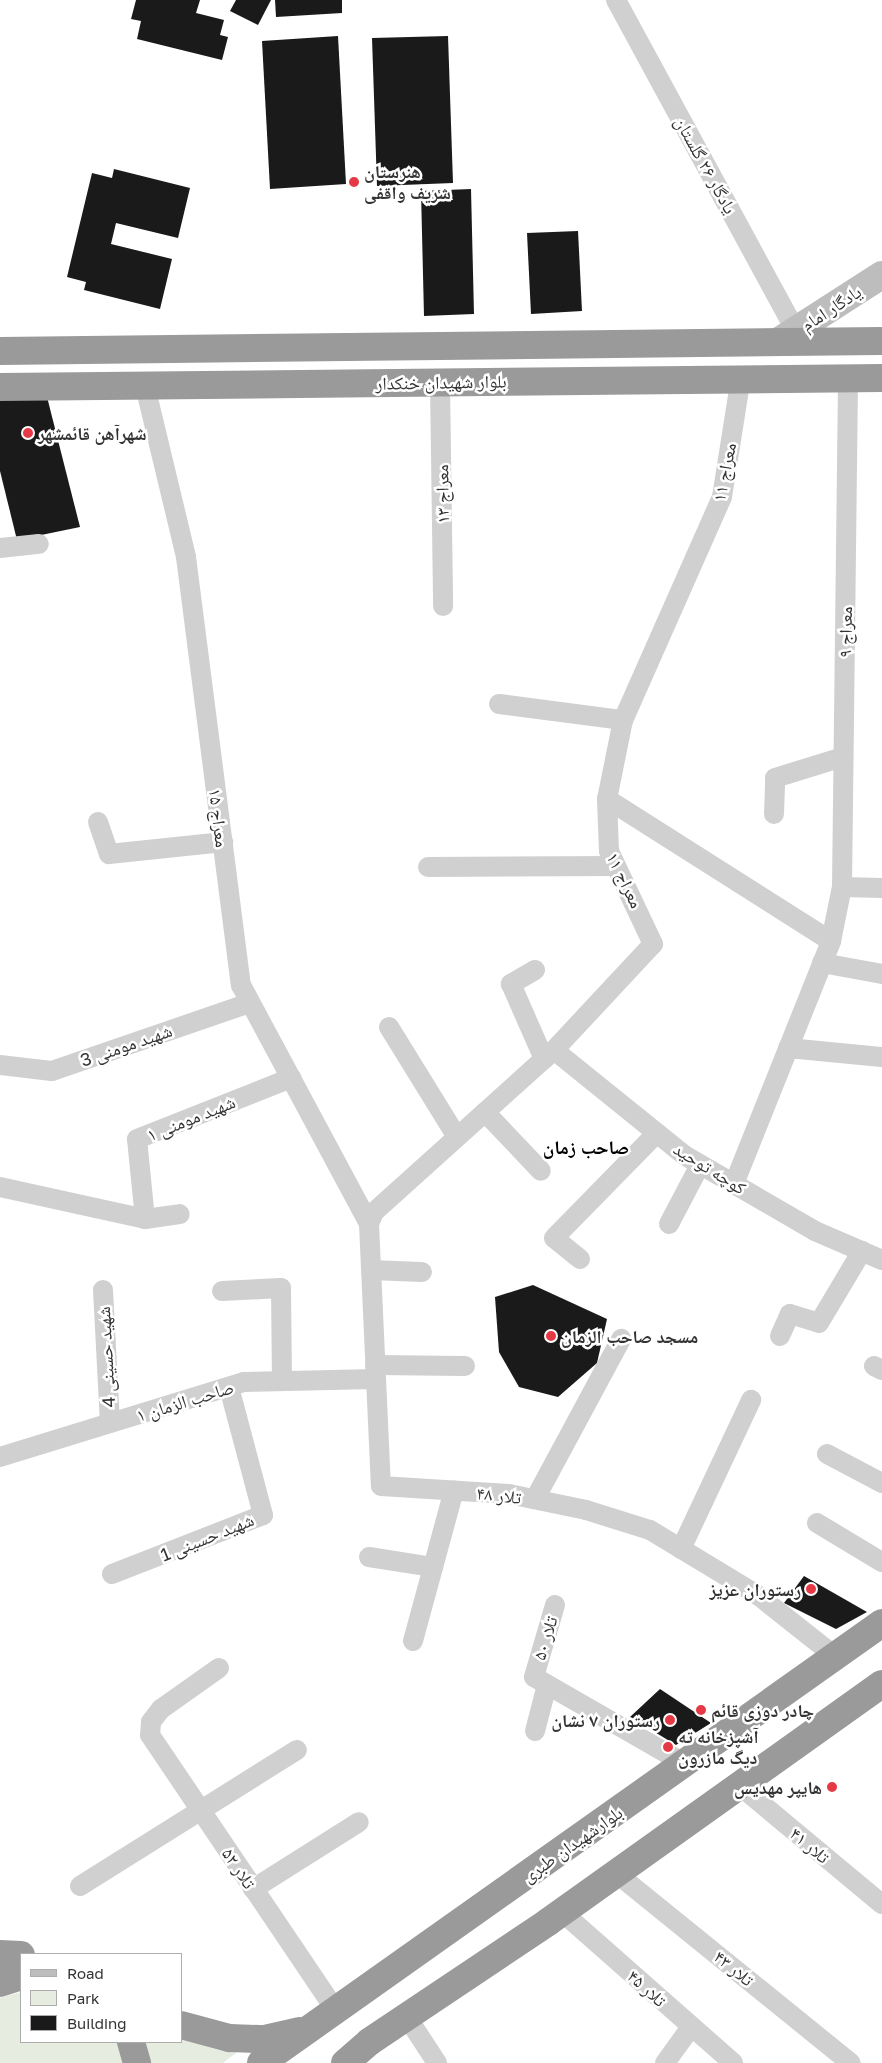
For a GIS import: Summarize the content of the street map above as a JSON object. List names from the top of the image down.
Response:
{
  "streets": {
    "highway": ["بلوار شهیدان خنکدار", "بلوارشهیدان طبری"],
    "main road": ["یادگار امام"],
    "street": [
      "یادگار ۲۶ گلستان",
      "معراج ۱۱",
      "معراج ۱۳",
      "معراج ۹",
      "معراج ۱۵",
      "شهید مومنی 3",
      "شهید مومنی ۱",
      "کوچه توحید",
      "شهید حسینی 4",
      "صاحب الزمان ۱",
      "تلار ۴۸",
      "شهید حسینی 1",
      "تلار ۵۰",
      "تلار ۴۱",
      "تلار ۵۲",
      "تلار ۴۳",
      "تلار ۴۵"
    ]
  },
  "crossings": [
    ["یادگار ۲۶ گلستان", "یادگار امام"],
    ["یادگار ۲۶ گلستان", "بلوار شهیدان خنکدار"],
    ["یادگار امام", "بلوار شهیدان خنکدار"],
    ["بلوار شهیدان خنکدار", "معراج ۱۱"],
    ["بلوار شهیدان خنکدار", "معراج ۱۳"],
    ["بلوار شهیدان خنکدار", "معراج ۹"],
    ["بلوار شهیدان خنکدار", "معراج ۱۵"],
    ["معراج ۱۱", "معراج ۱۵"],
    ["معراج ۱۱", "کوچه توحید"],
    ["معراج ۱۱", "تلار ۴۸"],
    ["معراج ۹", "کوچه توحید"],
    ["معراج ۱۵", "شهید مومنی 3"],
    ["معراج ۱۵", "شهید مومنی ۱"],
    ["معراج ۱۵", "تلار ۴۸"],
    ["شهید حسینی 4", "صاحب الزمان ۱"],
    ["صاحب الزمان ۱", "تلار ۴۸"],
    ["صاحب الزمان ۱", "شهید حسینی 1"],
    ["تلار ۴۸", "بلوارشهیدان طبری"],
    ["تلار ۵۰", "بلوارشهیدان طبری"],
    ["بلوارشهیدان طبری", "تلار ۵۲"]
  ],
  "districts": ["صاحب زمان"],
  "places": [
    "هنرستان شریف واقفی",
    "شهرآهن قائمشهر",
    "مسجد صاحب الزمان",
    "رستوران عزیز",
    "چادر دوزی قائم",
    "رستوران ۷ نشان",
    "آشپزخانه ته دیگ مازرون",
    "هایپر مهدیس"
  ],
  "legend": ["Road", "Park", "Building"]
}
